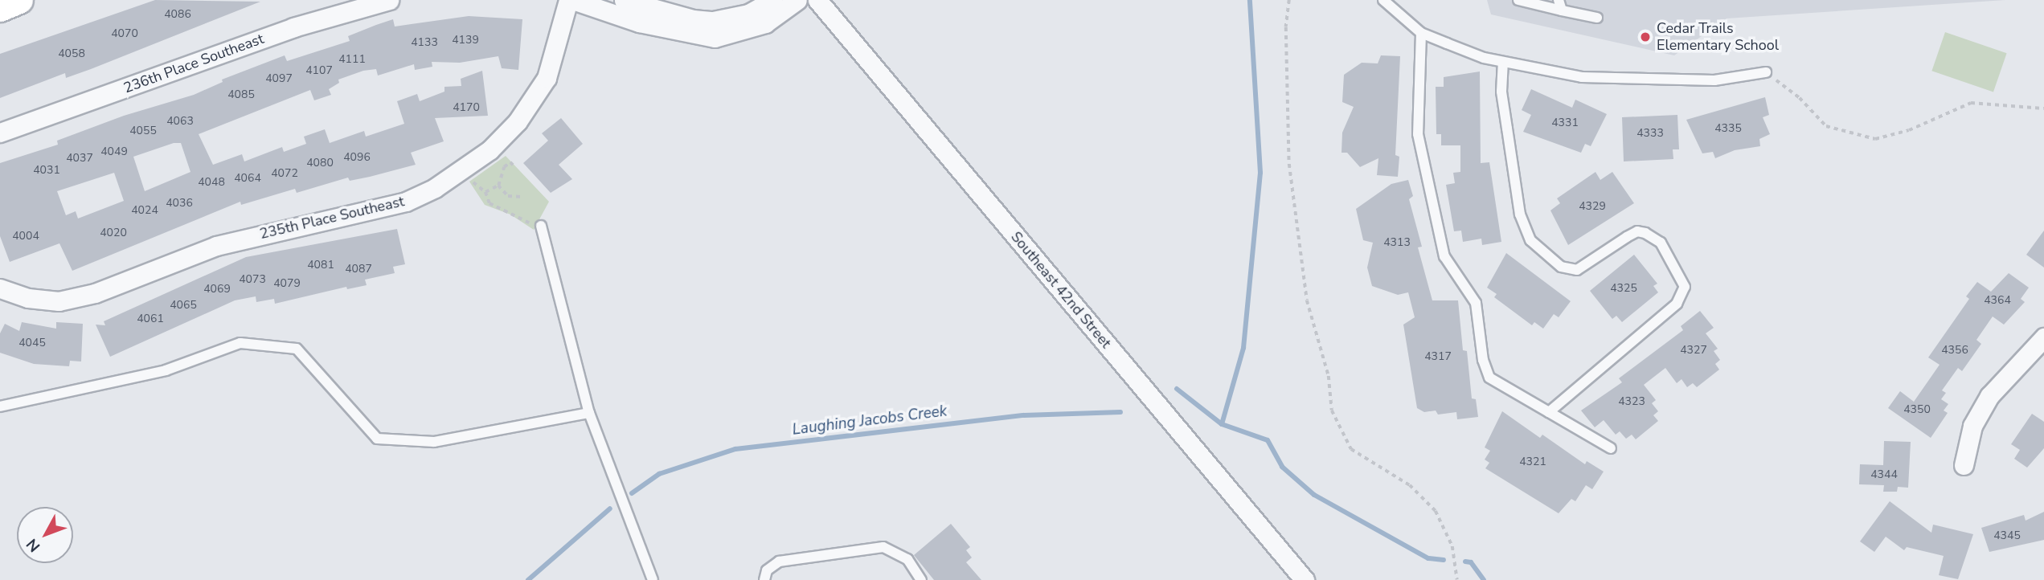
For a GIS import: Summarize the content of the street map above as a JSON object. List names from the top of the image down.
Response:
{
  "streets": {
    "street": ["236th Place Southeast", "235th Place Southeast", "Southeast 42nd Street"]
  },
  "water": ["Laughing Jacobs Creek"],
  "places": ["Cedar Trails Elementary School"],
  "house_numbers": [
    "4086",
    "4070",
    "4139",
    "4133",
    "4058",
    "4111",
    "4107",
    "4097",
    "4085",
    "4170",
    "4063",
    "4331",
    "4335",
    "4055",
    "4333",
    "4049",
    "4096",
    "4037",
    "4080",
    "4031",
    "4072",
    "4064",
    "4048",
    "4036",
    "4329",
    "4024",
    "4020",
    "4004",
    "4313",
    "4081",
    "4087",
    "4073",
    "4079",
    "4325",
    "4069",
    "4364",
    "4065",
    "4061",
    "4045",
    "4327",
    "4356",
    "4317",
    "4323",
    "4350",
    "4321",
    "4344",
    "4345"
  ],
  "north": "bottom left"
}
